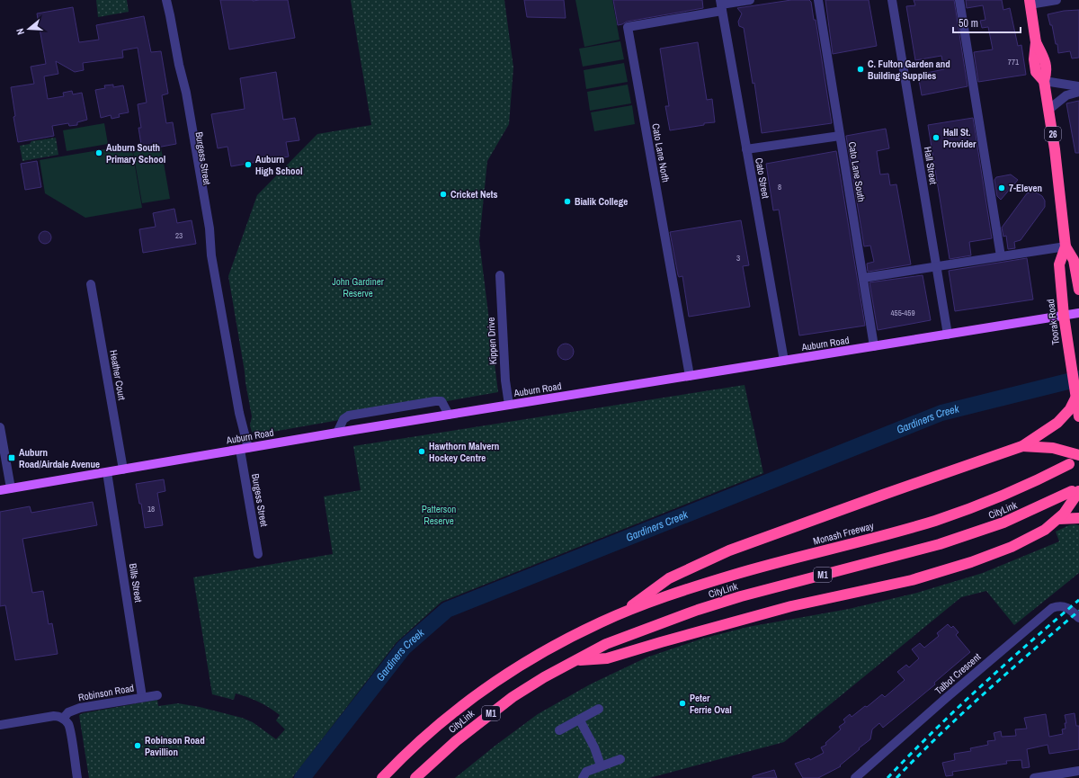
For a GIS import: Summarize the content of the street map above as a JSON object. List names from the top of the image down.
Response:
{
  "streets": {
    "highway": [
      "26",
      "Toorak Road",
      "CityLink",
      "Monash Freeway",
      "M1"
    ],
    "main road": ["Auburn Road"],
    "street": [
      "Cato Lane North",
      "Burgess Street",
      "Hall Street",
      "Cato Lane South",
      "Cato Street",
      "Kippen Drive",
      "Heather Court",
      "Bills Street",
      "Talbot Crescent",
      "Robinson Road"
    ]
  },
  "crossings": [
    ["Cato Lane North", "Cato Street"],
    ["Cato Lane North", "Auburn Road"],
    ["Burgess Street", "Auburn Road"],
    ["Hall Street", "Auburn Road"],
    ["Cato Lane South", "Auburn Road"],
    ["Cato Street", "Auburn Road"],
    ["Toorak Road", "Auburn Road"],
    ["Kippen Drive", "Auburn Road"],
    ["Auburn Road", "Heather Court"],
    ["Auburn Road", "Bills Street"],
    ["CityLink", "Monash Freeway"],
    ["Bills Street", "Robinson Road"]
  ],
  "water": ["Gardiners Creek"],
  "parks": ["John Gardiner Reserve", "Patterson Reserve"],
  "places": {
    "other": [
      "C. Fulton Garden and Building Supplies",
      "Hall St. Provider",
      "Auburn South Primary School",
      "Auburn High School",
      "7-Eleven",
      "Cricket Nets",
      "Bialik College",
      "Hawthorn Malvern Hockey Centre",
      "Peter Ferrie Oval",
      "Robinson Road Pavillion"
    ],
    "transit": ["Auburn Road/Airdale Avenue"]
  },
  "house_numbers": [
    "771",
    "8",
    "23",
    "3",
    "455-459",
    "18"
  ],
  "scale_bar": "50 m",
  "north": "left"
}
